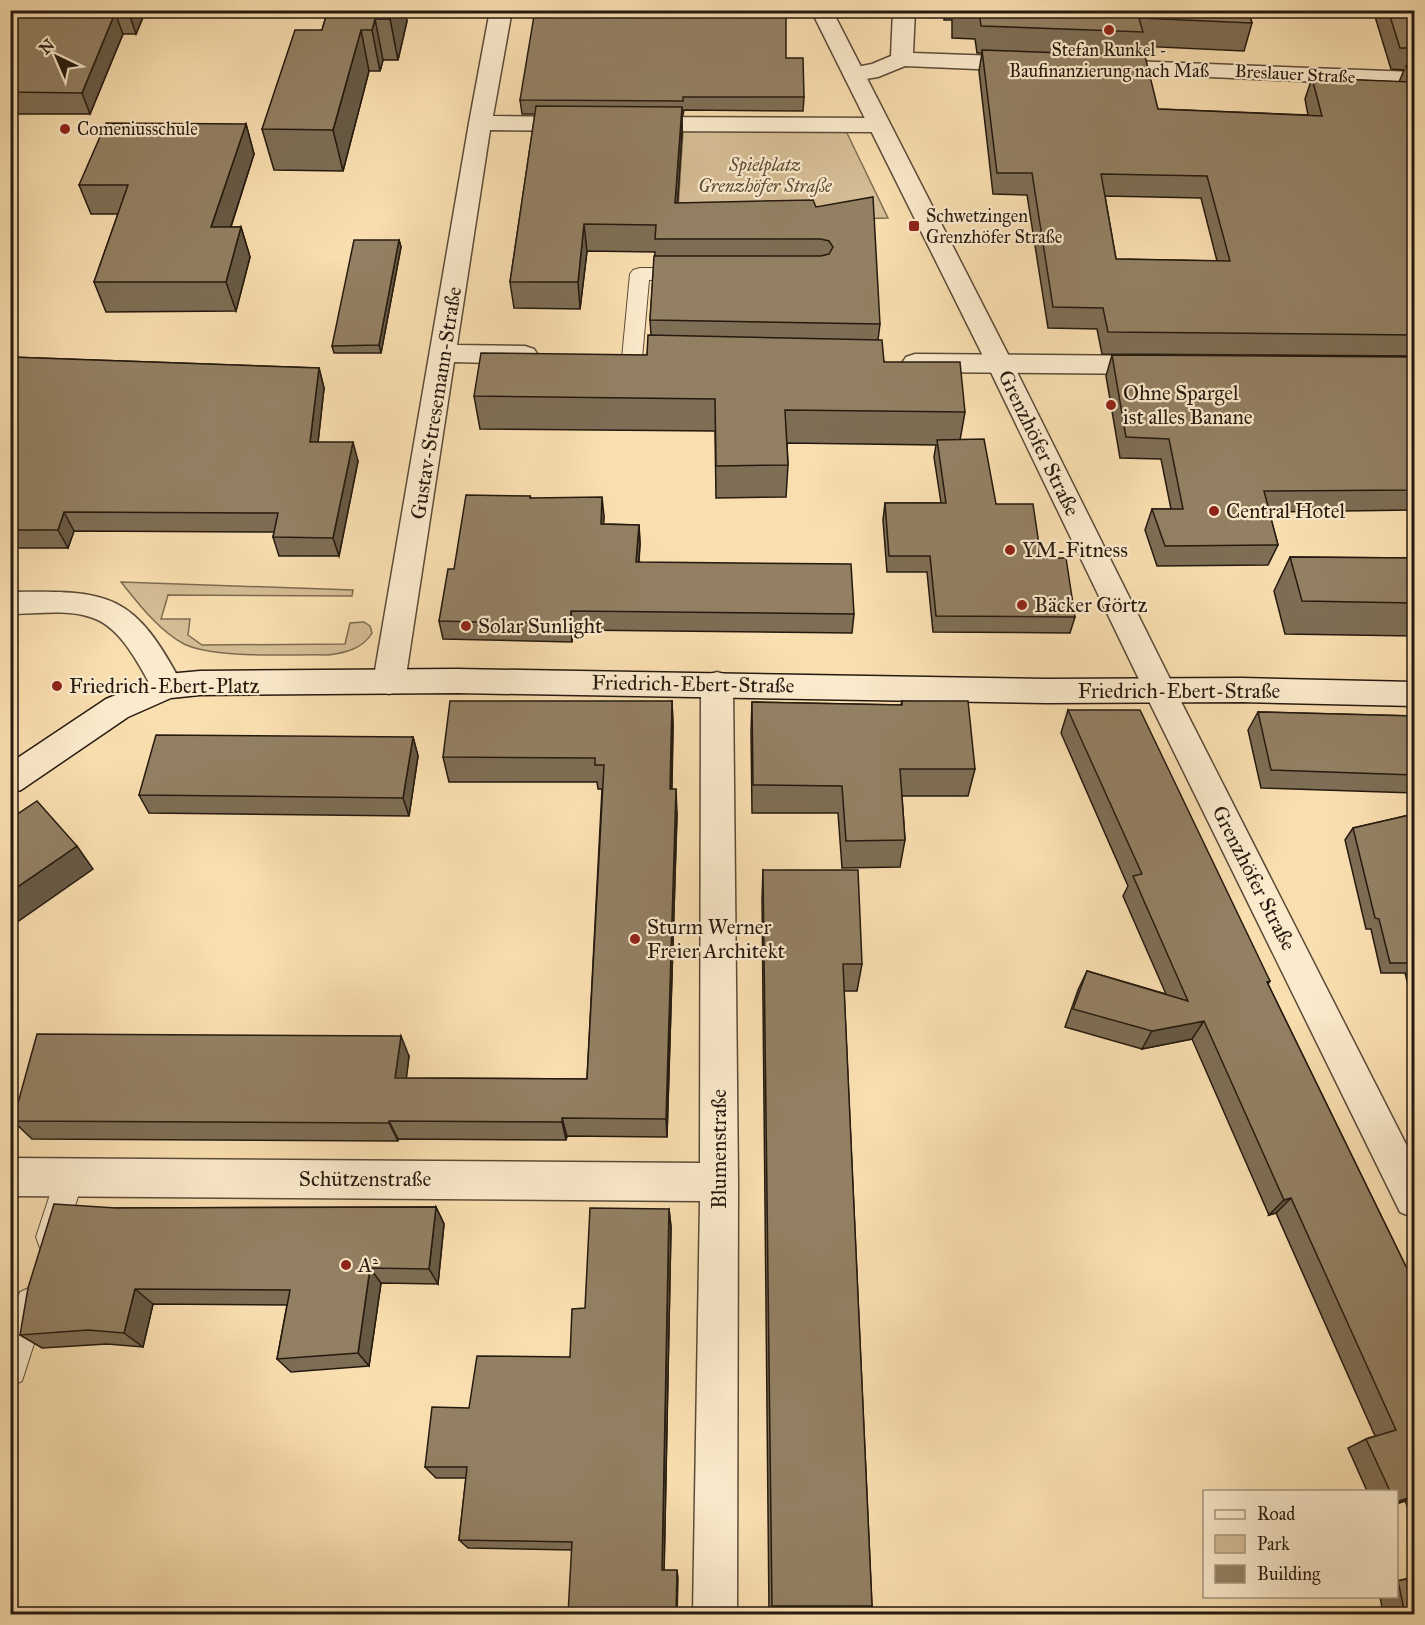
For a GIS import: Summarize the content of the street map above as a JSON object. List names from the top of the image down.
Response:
{
  "streets": {
    "street": [
      "Breslauer Straße",
      "Gustav-Stresemann-Straße",
      "Grenzhöfer Straße",
      "Friedrich-Ebert-Straße",
      "Blumenstraße",
      "Schützenstraße"
    ]
  },
  "crossings": [
    ["Gustav-Stresemann-Straße", "Friedrich-Ebert-Straße"],
    ["Grenzhöfer Straße", "Friedrich-Ebert-Straße"],
    ["Friedrich-Ebert-Straße", "Blumenstraße"],
    ["Blumenstraße", "Schützenstraße"]
  ],
  "parks": ["Spielplatz Grenzhöfer Straße"],
  "places": {
    "other": [
      "Stefan Runkel - Baufinanzierung nach Maß",
      "Comeniusschule",
      "Ohne Spargel ist alles Banane",
      "Central Hotel",
      "YM-Fitness",
      "Bäcker Görtz",
      "Solar Sunlight",
      "Friedrich-Ebert-Platz",
      "Sturm Werner Freier Architekt",
      "A²"
    ],
    "transit": ["Schwetzingen Grenzhöfer Straße"]
  },
  "legend": ["Road", "Park", "Building"],
  "north": "top left"
}
